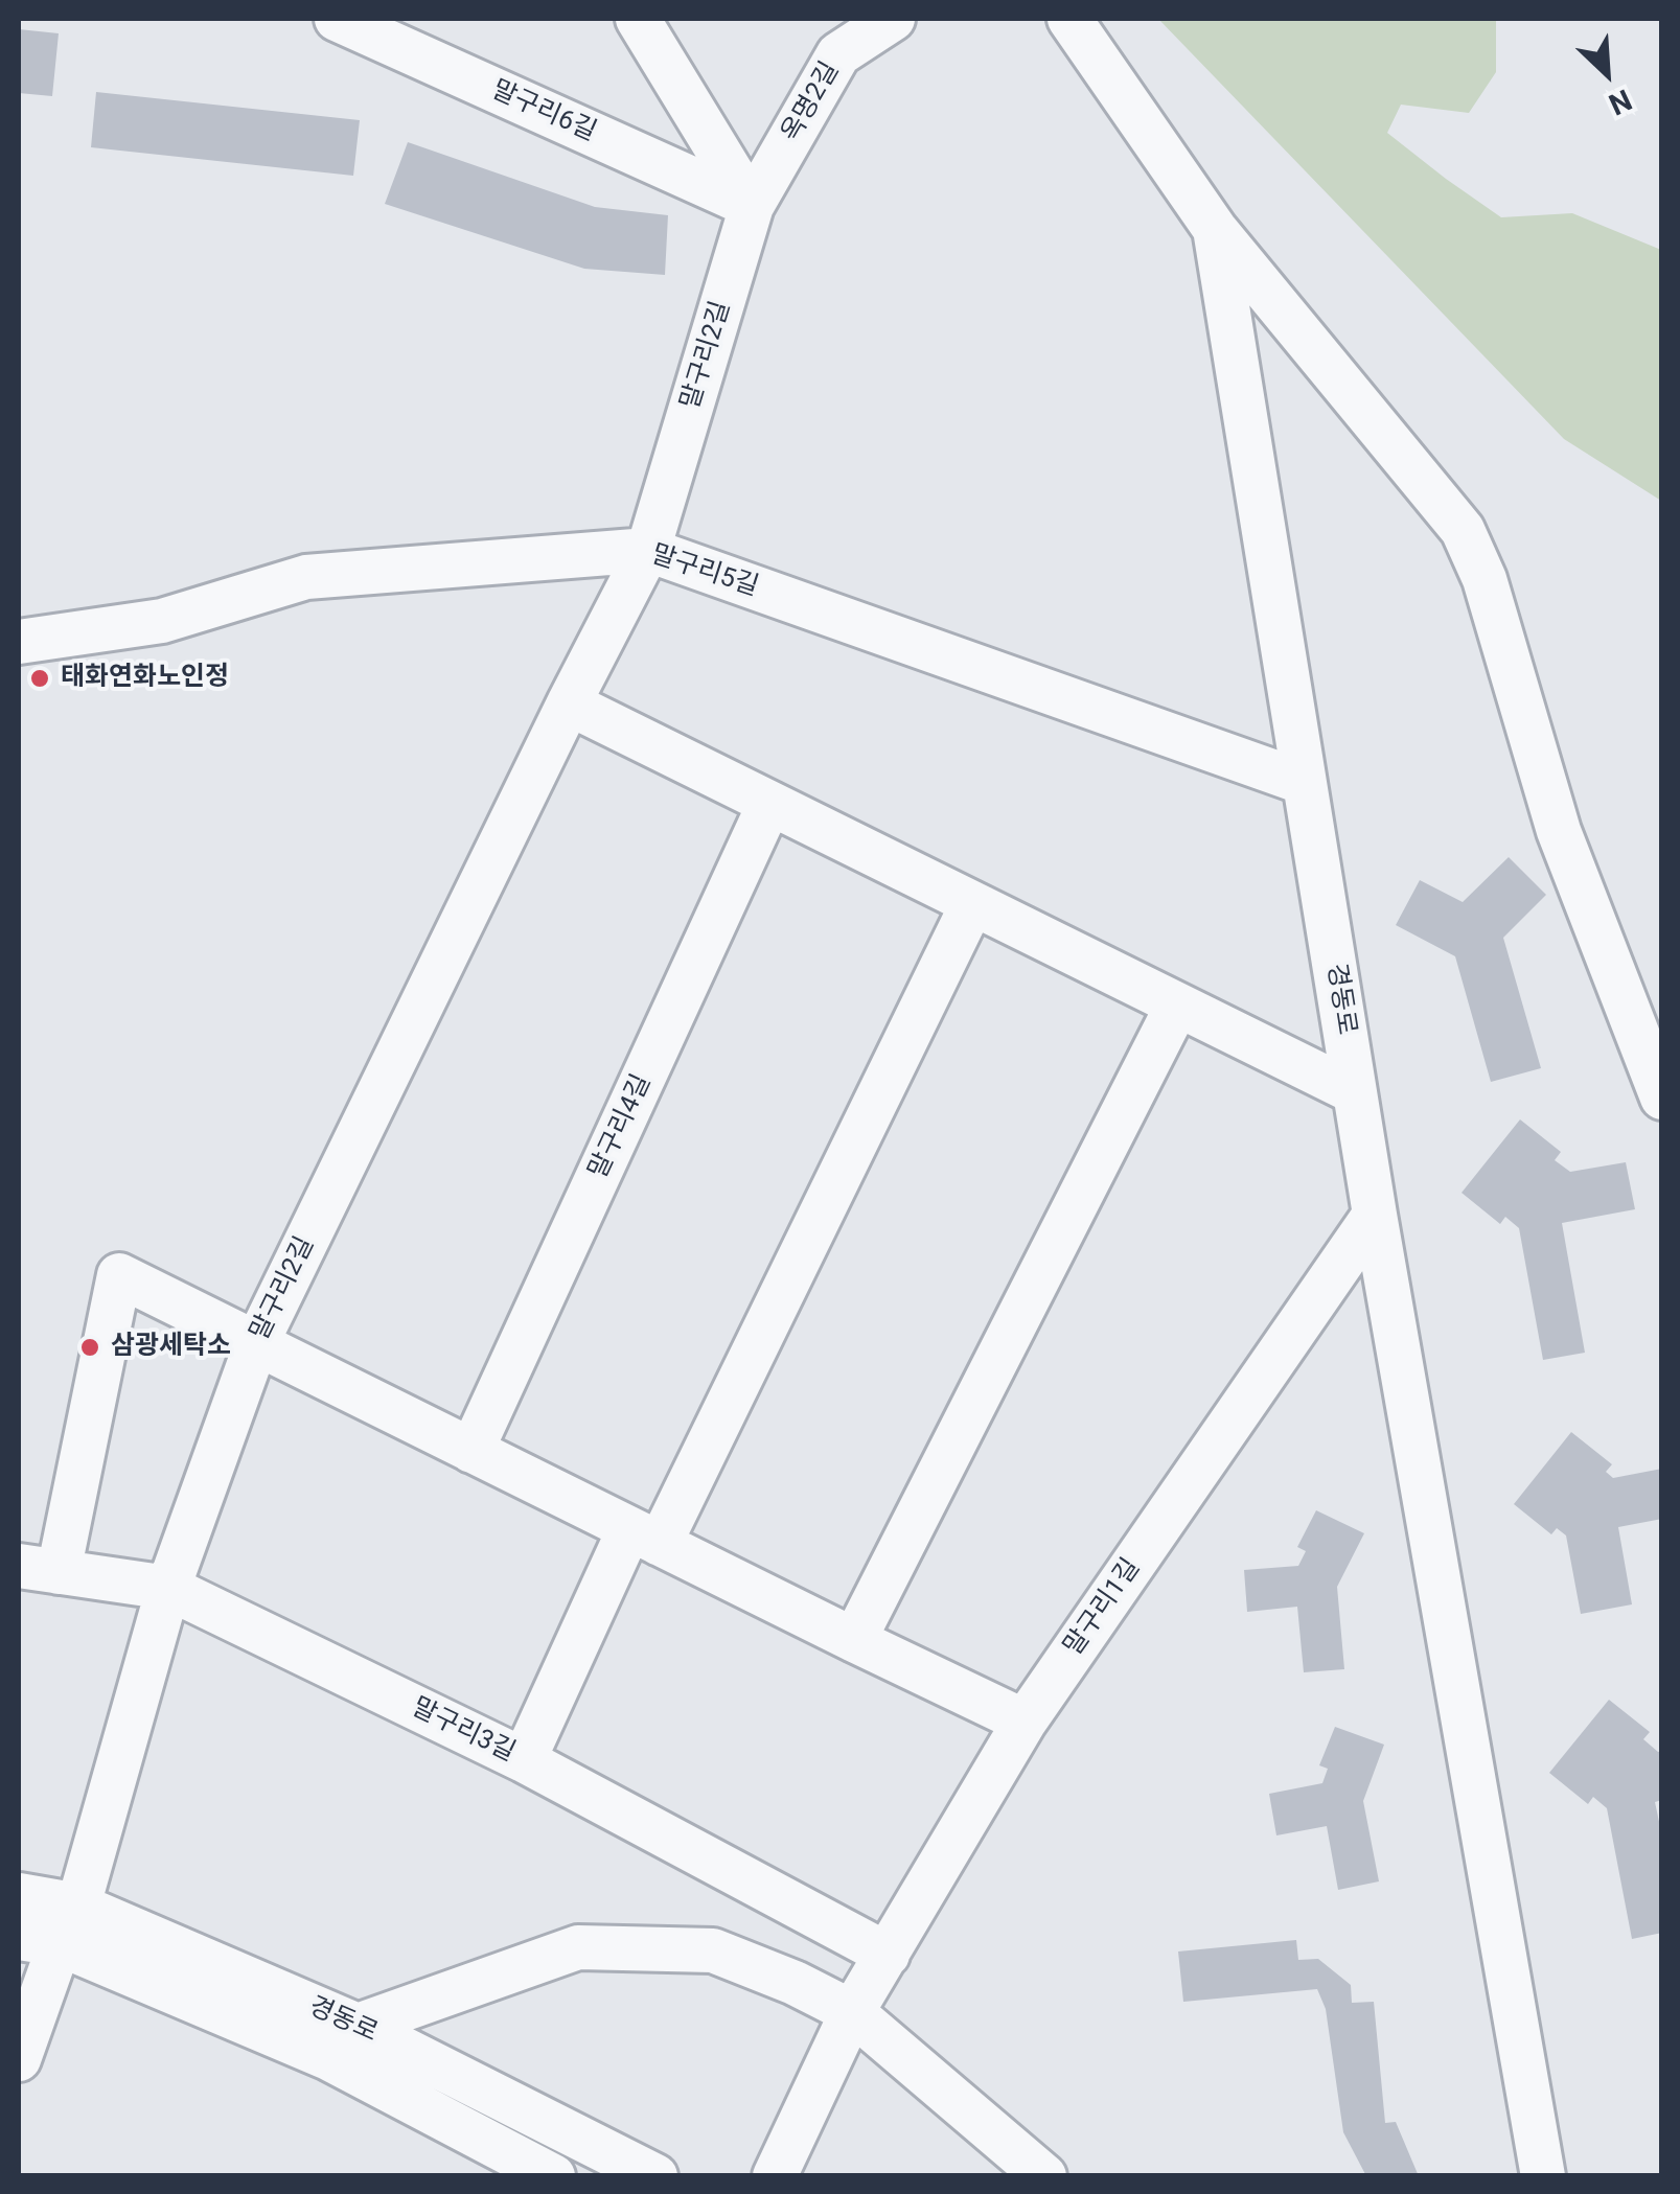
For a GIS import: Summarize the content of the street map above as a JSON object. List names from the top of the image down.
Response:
{
  "streets": {
    "street": [
      "옥명2길",
      "말구리6길",
      "말구리2길",
      "말구리5길",
      "경동로",
      "말구리4길",
      "말구리1길",
      "말구리3길"
    ]
  },
  "crossings": [
    ["옥명2길", "말구리6길"],
    ["옥명2길", "말구리2길"],
    ["말구리6길", "말구리2길"],
    ["말구리2길", "말구리5길"],
    ["말구리2길", "경동로"],
    ["말구리2길", "말구리3길"],
    ["말구리5길", "경동로"],
    ["경동로", "말구리1길"],
    ["말구리1길", "말구리3길"]
  ],
  "places": ["태화연화노인정", "삼광세탁소"],
  "north": "bottom right"
}
